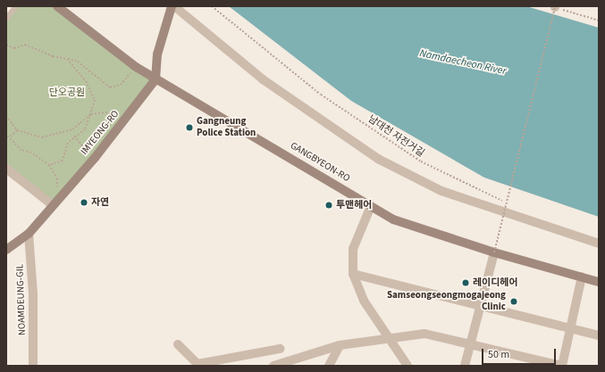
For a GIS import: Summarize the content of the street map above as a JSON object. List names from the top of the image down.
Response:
{
  "streets": {
    "street": ["IMYEONG-RO", "GANGBYEON-RO", "NOAMDEUNG-GIL"],
    "path": ["남대천 자전거길"]
  },
  "crossings": [
    ["IMYEONG-RO", "GANGBYEON-RO"],
    ["IMYEONG-RO", "NOAMDEUNG-GIL"]
  ],
  "water": ["Namdaecheon River"],
  "parks": ["단오공원"],
  "places": [
    "Gangneung Police Station",
    "자연",
    "투맨헤어",
    "레이디헤어",
    "Samseongseongmogajeong Clinic"
  ],
  "scale_bar": "50 m"
}
